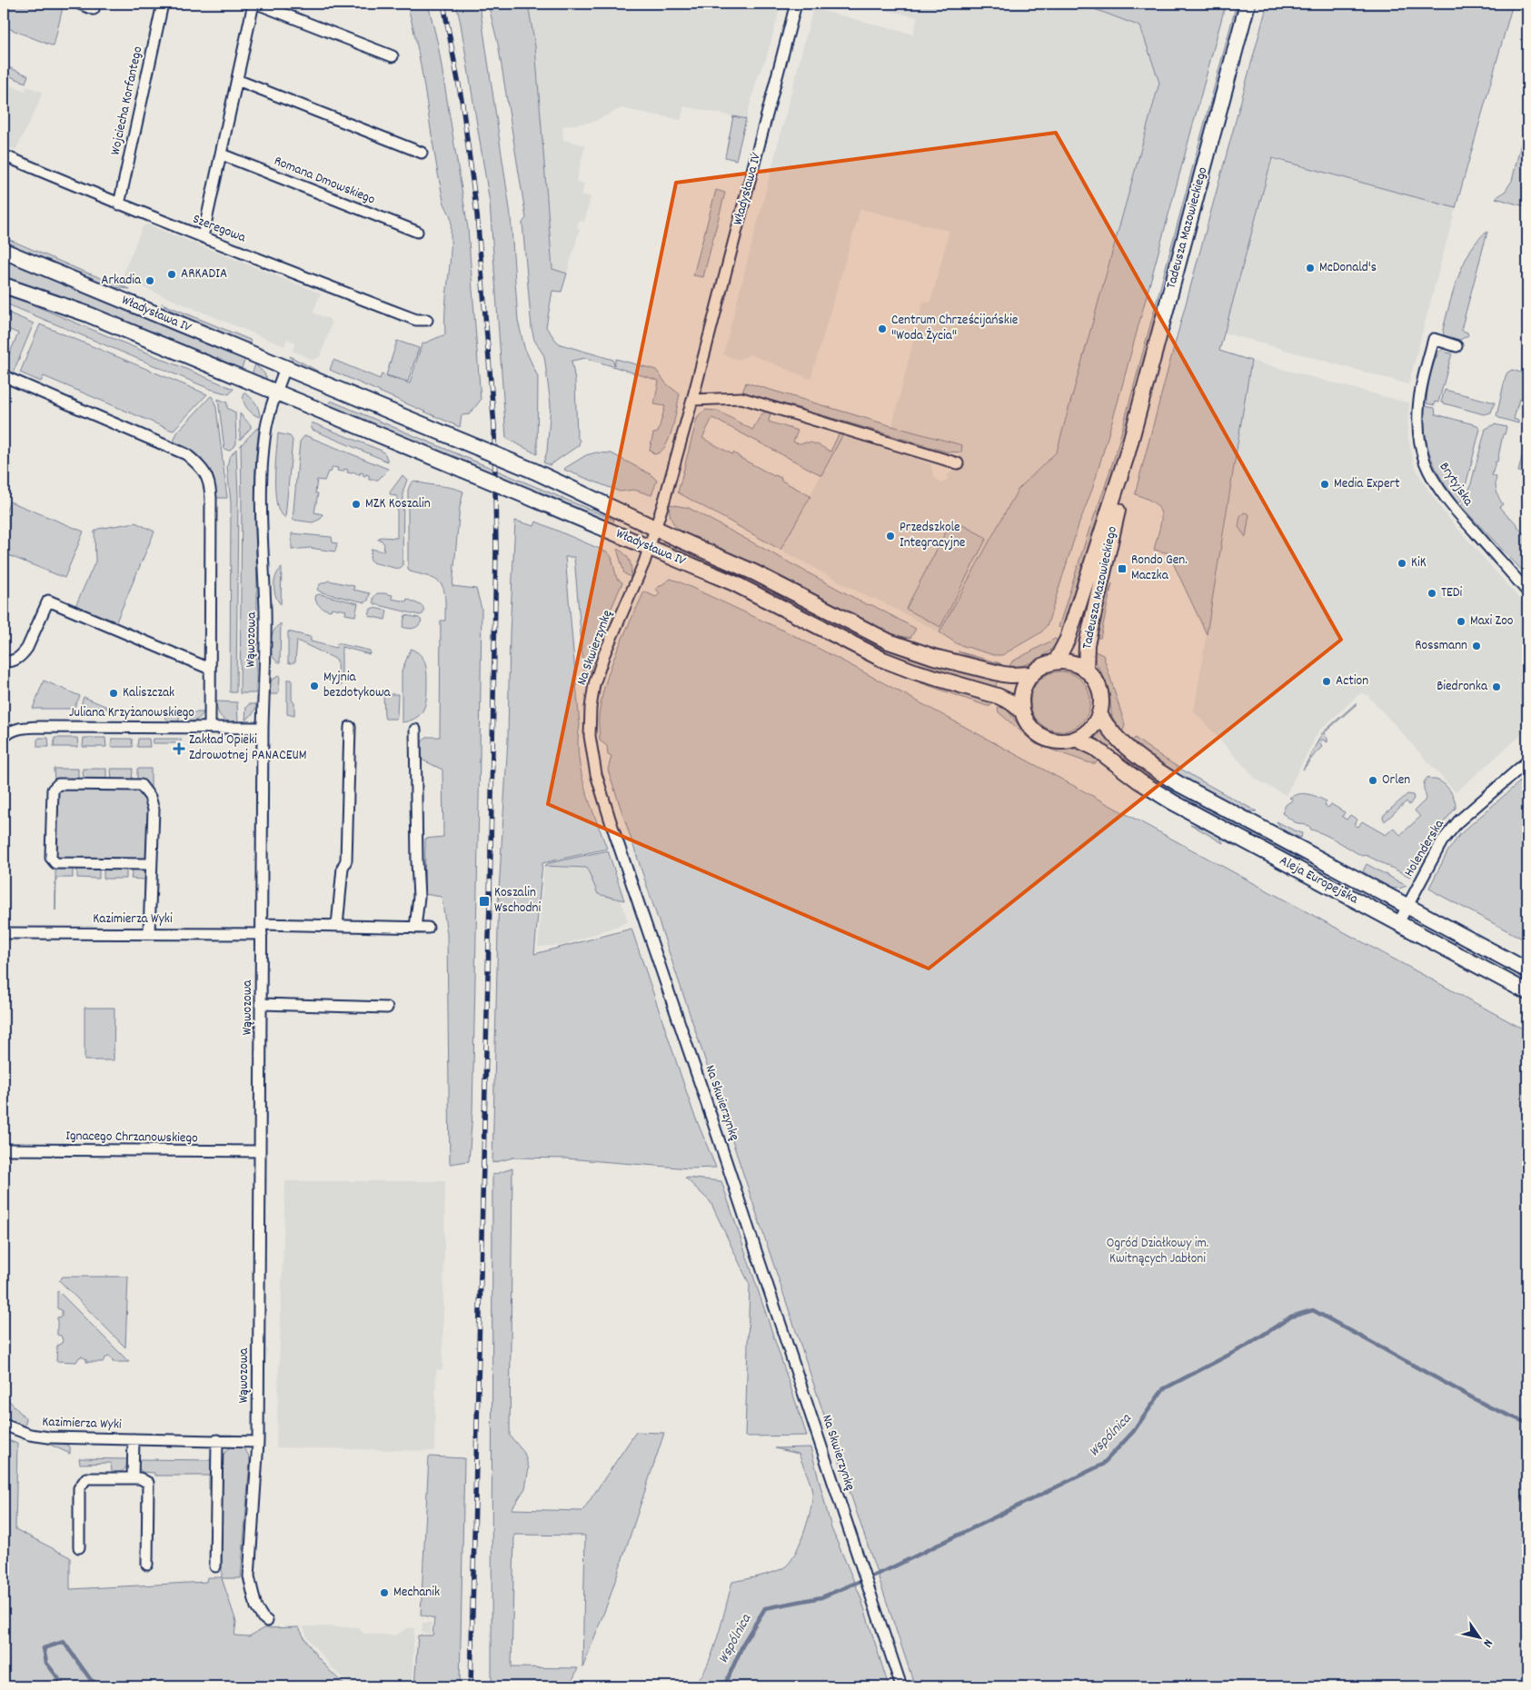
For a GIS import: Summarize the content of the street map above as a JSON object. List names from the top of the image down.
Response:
{
  "streets": {
    "main road": ["Władysława IV", "Tadeusza Mazowieckiego", "Aleja Europejska"],
    "street": [
      "Wojciecha Korfantego",
      "Romana Dmowskiego",
      "Szeregowa",
      "Brytyjska",
      "Wąwozowa",
      "Na Skwierzynkę",
      "Juliana Krzyżanowskiego",
      "Holenderska",
      "Kazimierza Wyki",
      "Ignacego Chrzanowskiego"
    ]
  },
  "crossings": [
    ["Wojciecha Korfantego", "Szeregowa"],
    ["Władysława IV", "Tadeusza Mazowieckiego"],
    ["Władysława IV", "Wąwozowa"],
    ["Władysława IV", "Na Skwierzynkę"],
    ["Władysława IV", "Aleja Europejska"],
    ["Tadeusza Mazowieckiego", "Aleja Europejska"],
    ["Wąwozowa", "Juliana Krzyżanowskiego"],
    ["Wąwozowa", "Kazimierza Wyki"],
    ["Wąwozowa", "Ignacego Chrzanowskiego"],
    ["Holenderska", "Aleja Europejska"]
  ],
  "water": ["Wspólnica"],
  "parks": ["Ogród Działkowy im. Kwitnących Jabłoni"],
  "places": {
    "other": [
      "McDonald's",
      "ARKADIA",
      "Arkadia",
      "Centrum Chrześcijańskie \"Woda Życia\"",
      "Media Expert",
      "MZK Koszalin",
      "Przedszkole Integracyjne",
      "KiK",
      "TEDi",
      "Maxi Zoo",
      "Rossmann",
      "Action",
      "Myjnia bezdotykowa",
      "Biedronka",
      "Kaliszczak",
      "Orlen",
      "Mechanik"
    ],
    "transit": ["Rondo Gen. Maczka", "Koszalin Wschodni"],
    "health": ["Zakład Opieki Zdrowotnej PANACEUM"]
  },
  "north": "bottom right"
}
